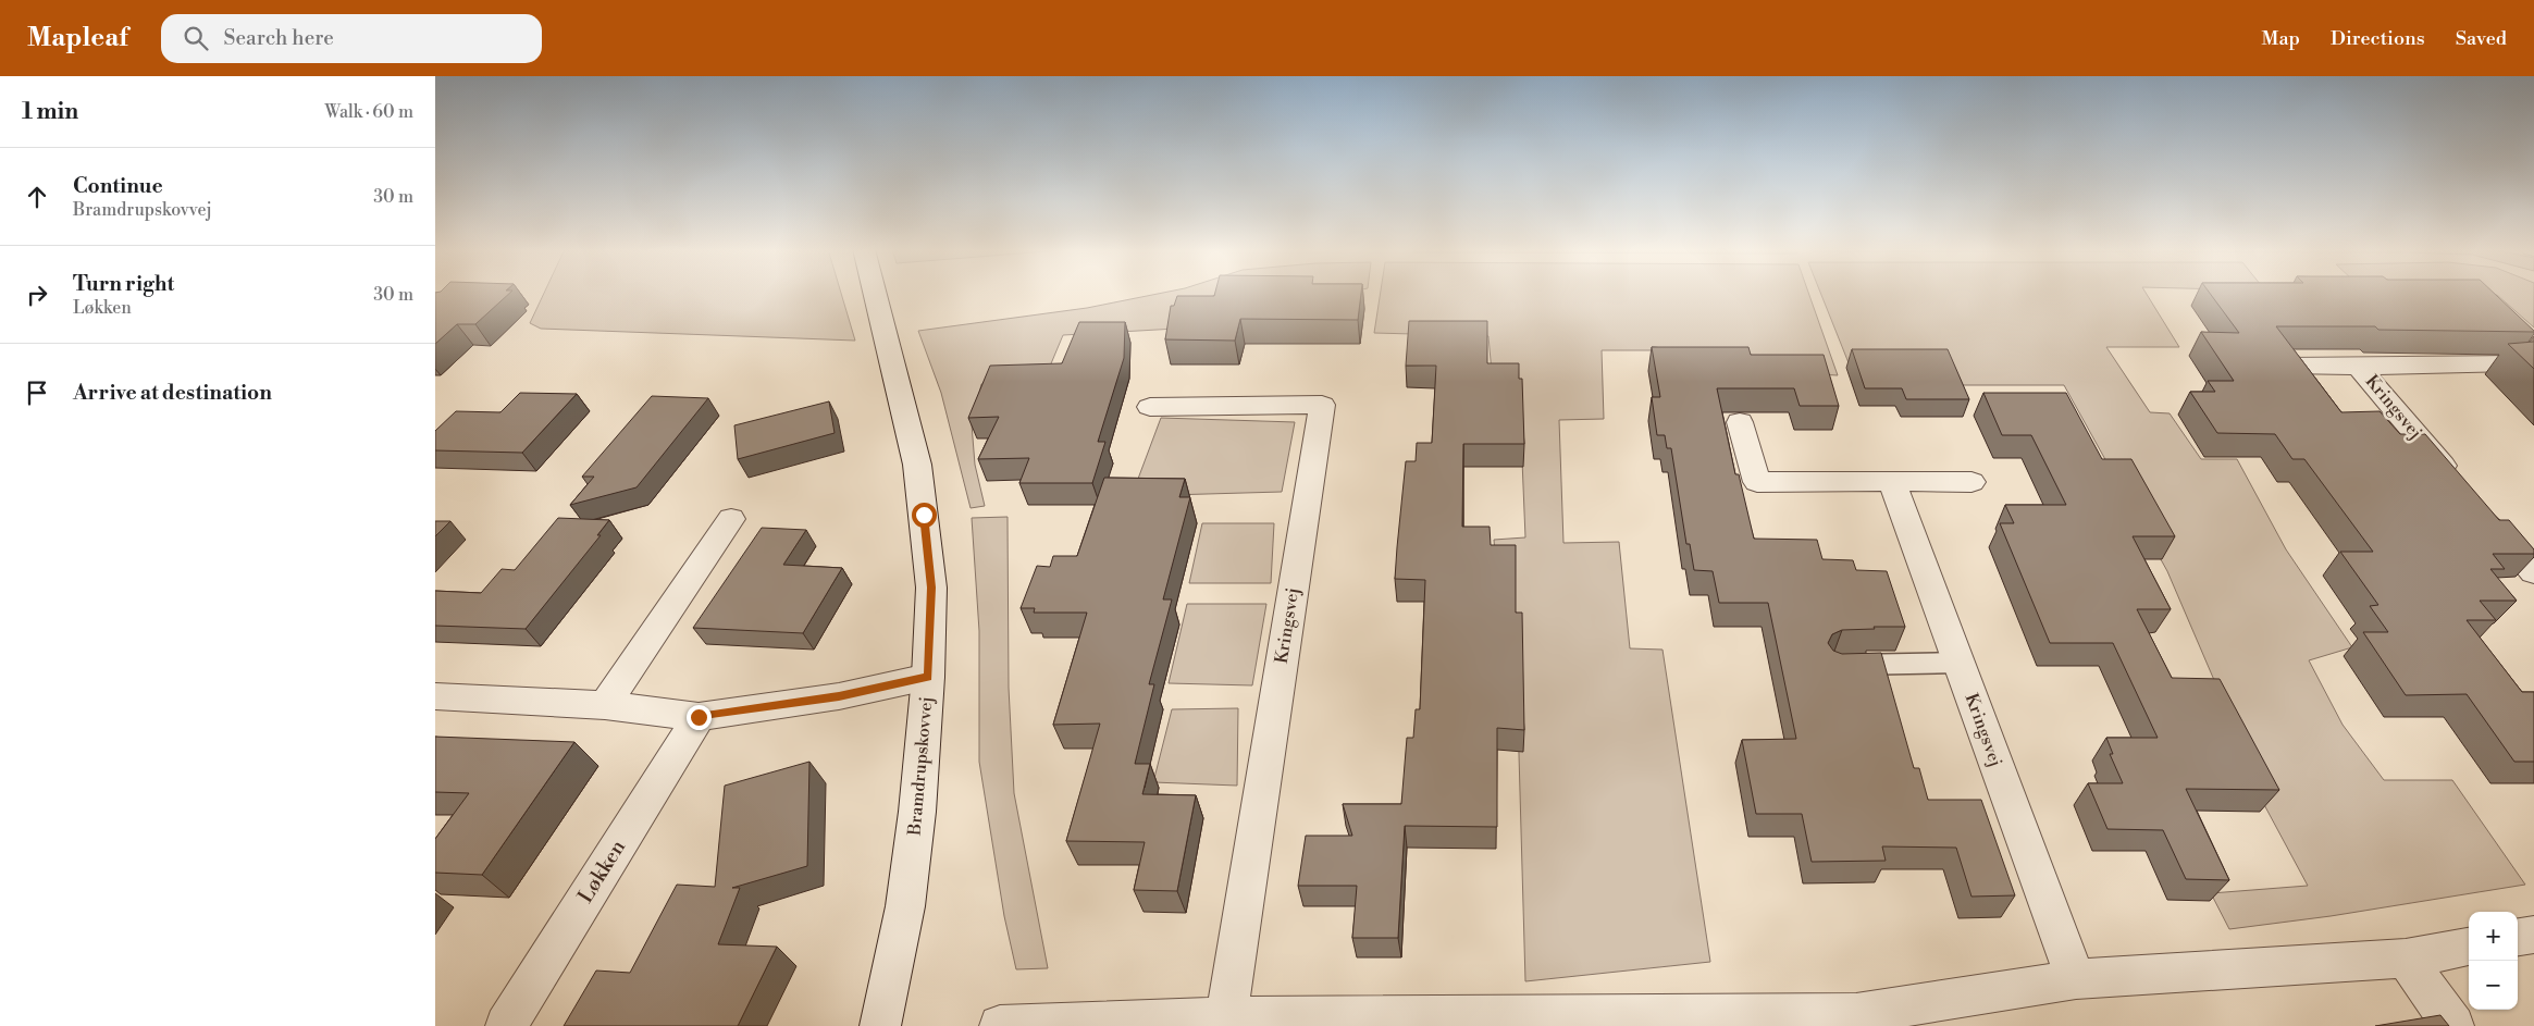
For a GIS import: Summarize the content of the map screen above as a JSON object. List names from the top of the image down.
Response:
{
  "streets": {
    "street": ["Kringsvej", "Bramdrupskovvej", "Løkken"]
  },
  "page": {
    "header": "Mapleaf",
    "search": "Search here",
    "nav": ["Map", "Directions", "Saved"],
    "heading": ["1 min", "Walk · 60 m"],
    "list": [
      ["Continue", "Bramdrupskovvej", "30 m"],
      ["Turn right", "Løkken", "30 m"],
      "Arrive at destination"
    ],
    "map_buttons": ["+", "−"]
  }
}
